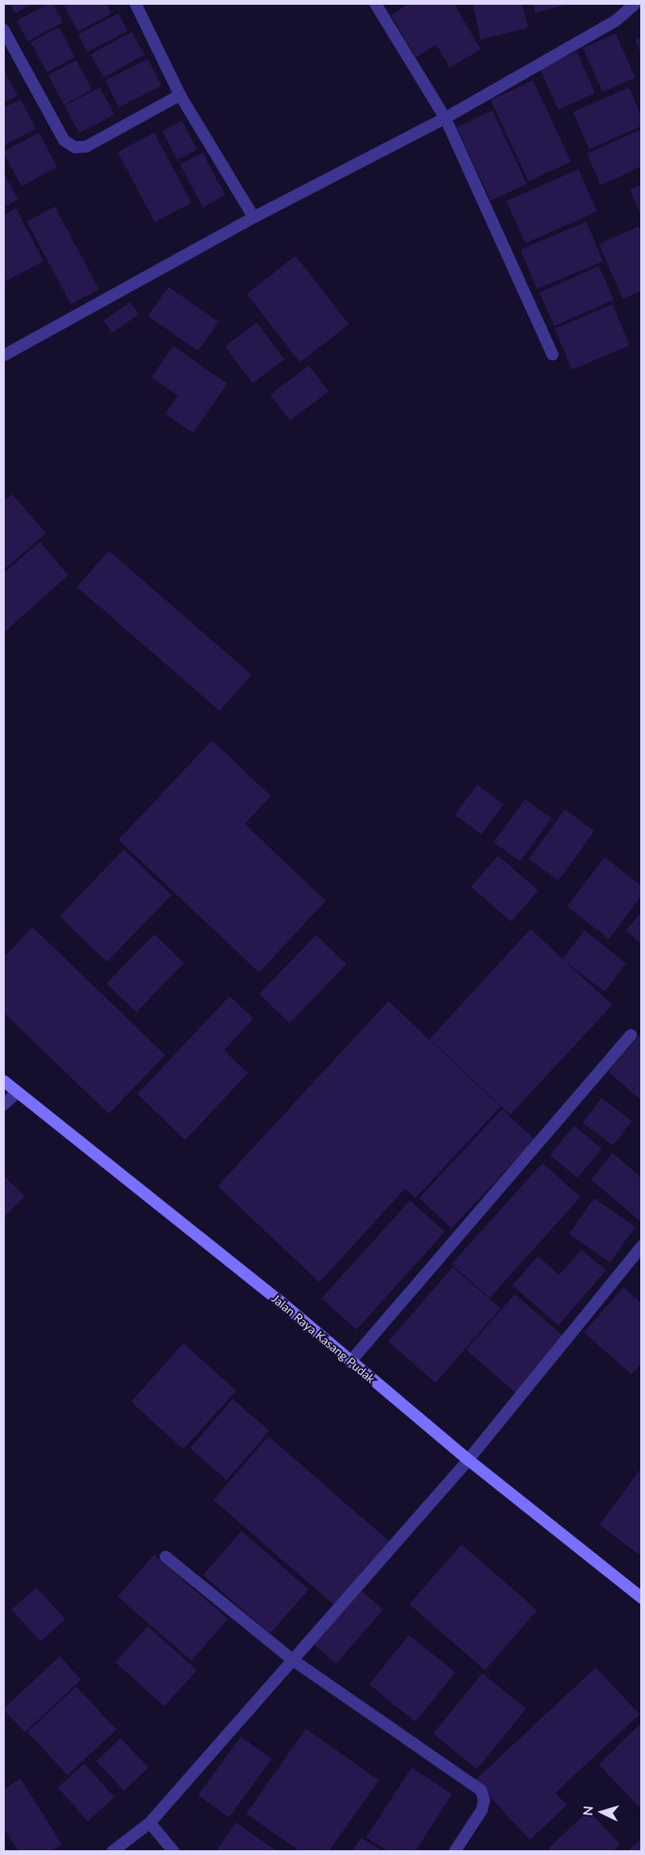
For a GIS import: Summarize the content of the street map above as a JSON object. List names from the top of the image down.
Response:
{
  "streets": {
    "street": ["Jalan Raya Kasang Pudak"]
  },
  "north": "left"
}
